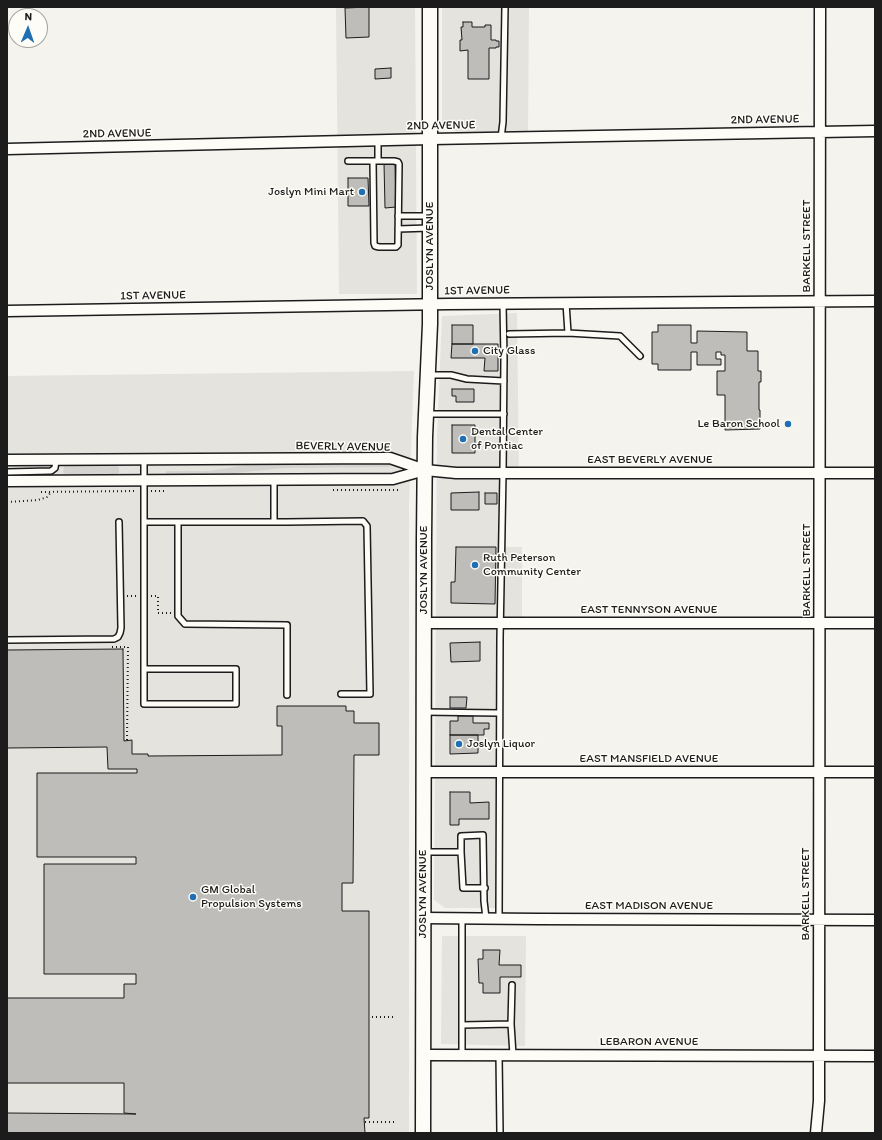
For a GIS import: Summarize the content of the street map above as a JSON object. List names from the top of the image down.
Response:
{
  "streets": {
    "main road": ["JOSLYN AVENUE"],
    "street": [
      "2ND AVENUE",
      "BARKELL STREET",
      "1ST AVENUE",
      "BEVERLY AVENUE",
      "EAST BEVERLY AVENUE",
      "EAST TENNYSON AVENUE",
      "EAST MANSFIELD AVENUE",
      "EAST MADISON AVENUE",
      "LEBARON AVENUE"
    ]
  },
  "crossings": [
    ["2ND AVENUE", "JOSLYN AVENUE"],
    ["2ND AVENUE", "BARKELL STREET"],
    ["JOSLYN AVENUE", "1ST AVENUE"],
    ["JOSLYN AVENUE", "BEVERLY AVENUE"],
    ["JOSLYN AVENUE", "EAST BEVERLY AVENUE"],
    ["JOSLYN AVENUE", "EAST TENNYSON AVENUE"],
    ["JOSLYN AVENUE", "EAST MANSFIELD AVENUE"],
    ["JOSLYN AVENUE", "EAST MADISON AVENUE"],
    ["JOSLYN AVENUE", "LEBARON AVENUE"],
    ["BARKELL STREET", "1ST AVENUE"],
    ["BARKELL STREET", "EAST BEVERLY AVENUE"],
    ["BARKELL STREET", "EAST TENNYSON AVENUE"],
    ["BARKELL STREET", "EAST MANSFIELD AVENUE"],
    ["BARKELL STREET", "EAST MADISON AVENUE"],
    ["BARKELL STREET", "LEBARON AVENUE"],
    ["BEVERLY AVENUE", "EAST BEVERLY AVENUE"]
  ],
  "places": [
    "Joslyn Mini Mart",
    "City Glass",
    "Le Baron School",
    "Dental Center of Pontiac",
    "Ruth Peterson Community Center",
    "Joslyn Liquor",
    "GM Global Propulsion Systems"
  ],
  "north": "top"
}
